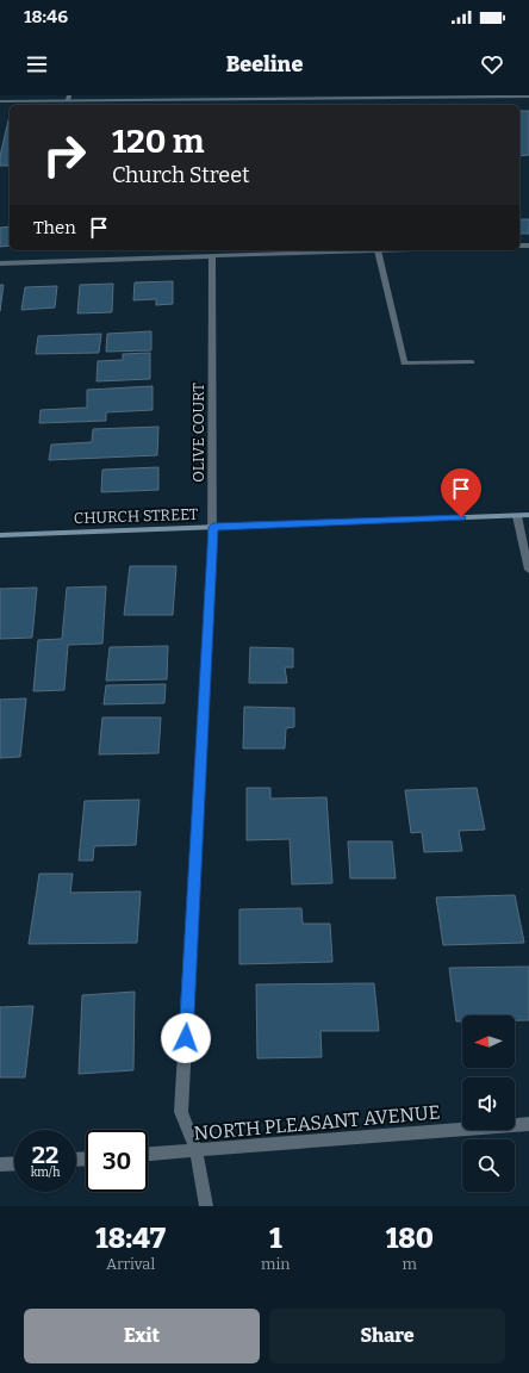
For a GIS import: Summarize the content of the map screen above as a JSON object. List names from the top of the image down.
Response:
{
  "streets": {
    "street": ["OLIVE COURT", "CHURCH STREET", "NORTH PLEASANT AVENUE"]
  },
  "crossings": [
    ["OLIVE COURT", "CHURCH STREET"],
    ["OLIVE COURT", "NORTH PLEASANT AVENUE"]
  ],
  "north": "left",
  "page": {
    "status": "18:46",
    "header": "Beeline",
    "turn": ["120 m", "Church Street"],
    "then": "Then",
    "speed": "22 km/h",
    "limit": "30",
    "eta": [
      "18:47",
      "Arrival",
      "1",
      "min",
      "180",
      "m"
    ],
    "buttons": ["Exit", "Share"]
  }
}
